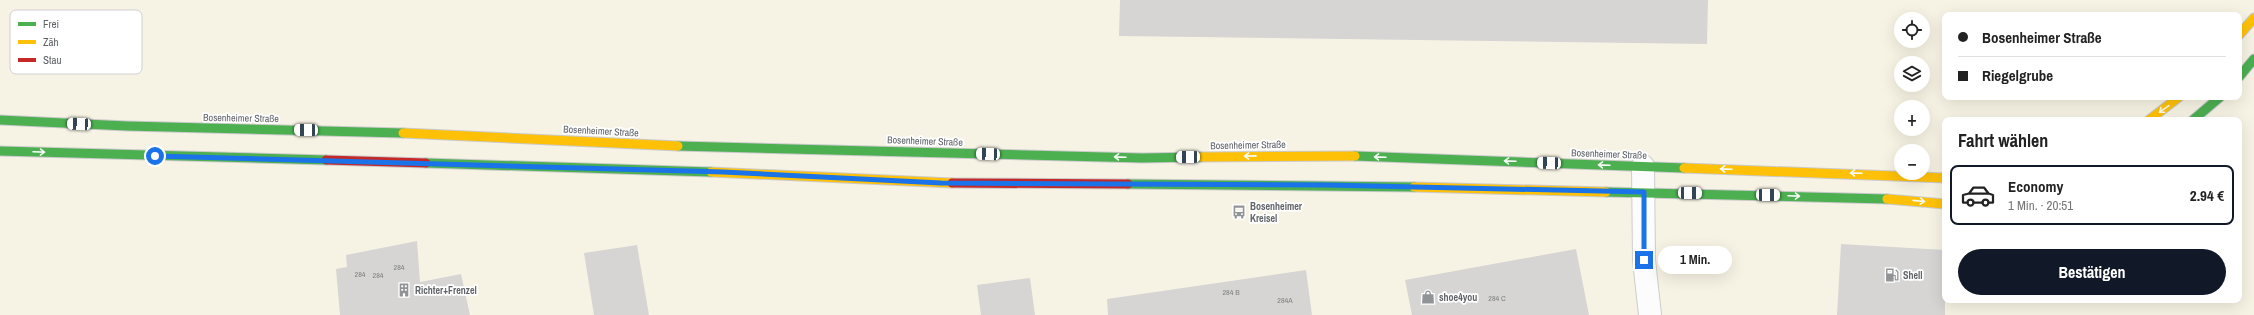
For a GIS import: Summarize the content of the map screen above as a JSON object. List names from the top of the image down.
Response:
{
  "streets": {
    "street": ["Bosenheimer Straße"]
  },
  "places": {
    "bus stop": ["Bosenheimer Kreisel"],
    "fuel station": ["Shell"],
    "building": ["Richter+Frenzel"],
    "shop": ["shoe4you"]
  },
  "house_numbers": [
    "284",
    "284",
    "284",
    "284 B",
    "284 C",
    "284A"
  ],
  "legend": ["Frei", "Zäh", "Stau"],
  "page": {
    "map_buttons": ["+", "−"],
    "banner": ["Bosenheimer Straße", "Riegelgrube"],
    "heading": "Fahrt wählen",
    "list": [
      {
        "name": "Economy",
        "note": "1 Min. · 20:51",
        "value": "2.94 €"
      }
    ],
    "buttons": "Bestätigen",
    "bubble": "1 Min."
  }
}
